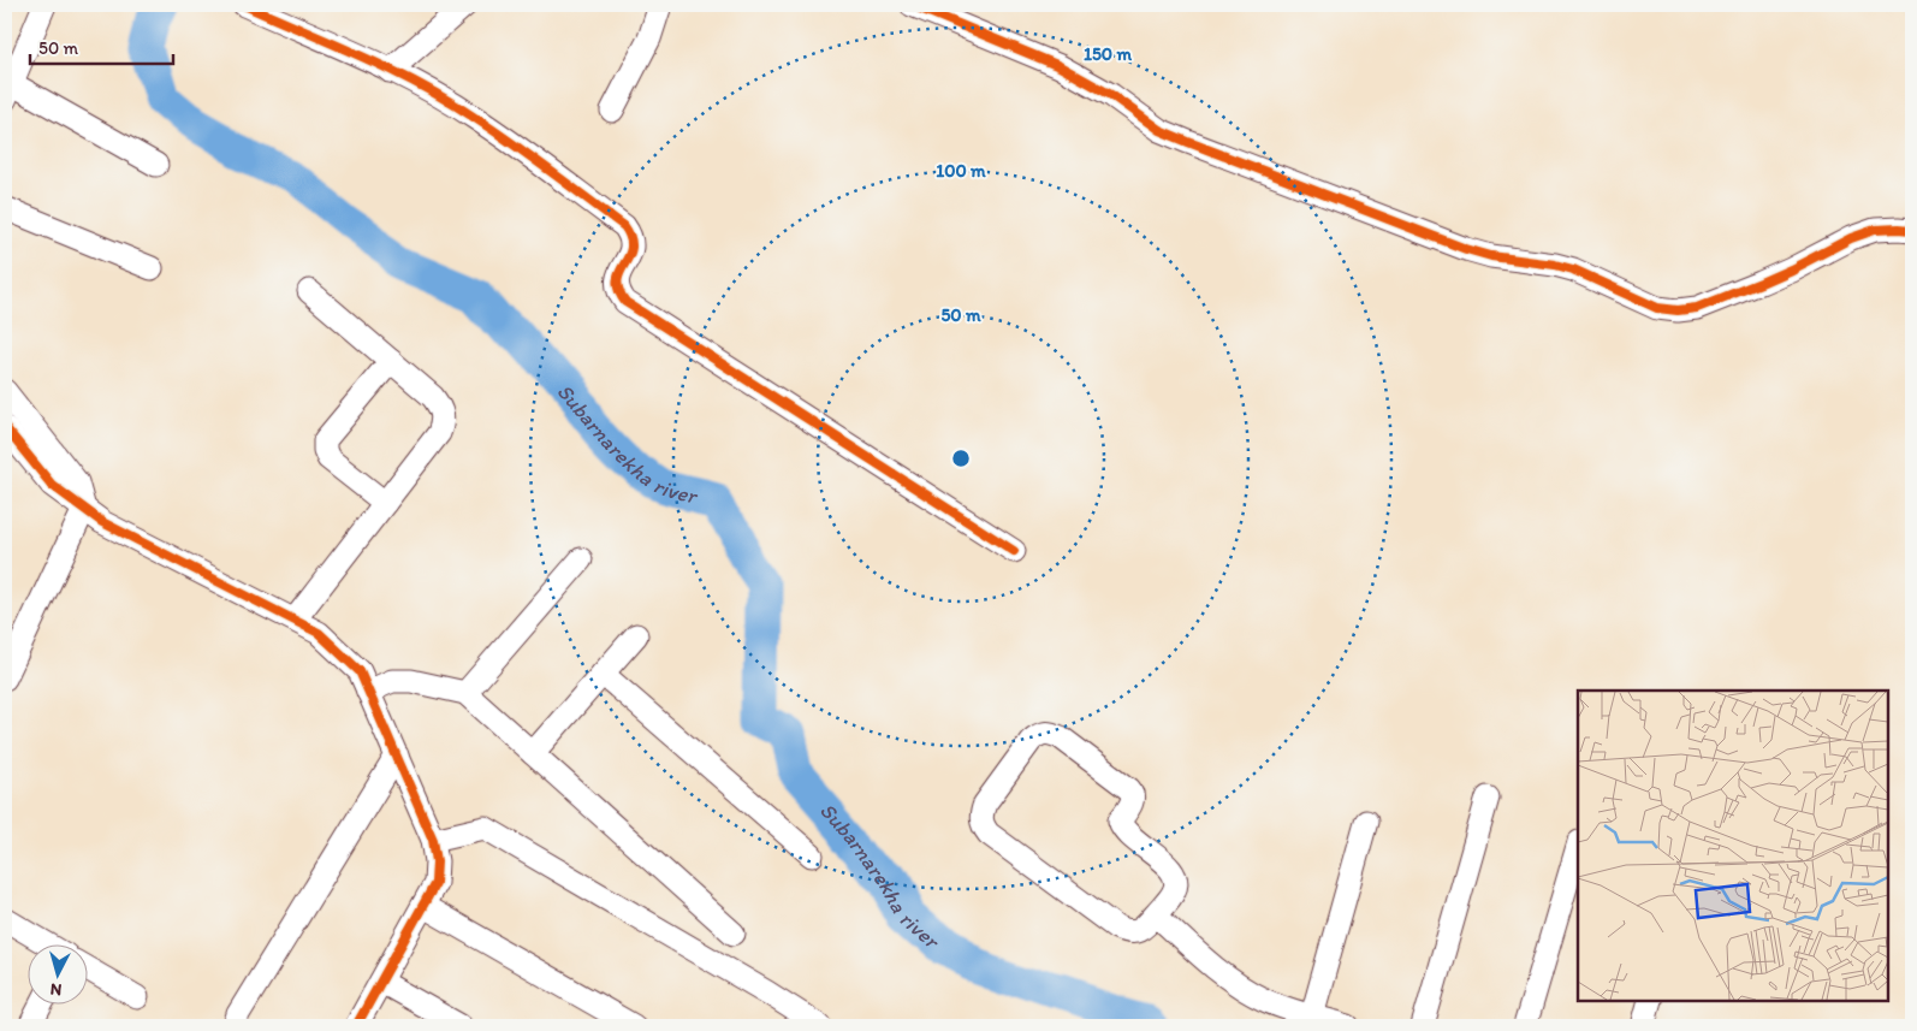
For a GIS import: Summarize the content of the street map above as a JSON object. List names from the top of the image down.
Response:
{
  "water": ["Subarnarekha river"],
  "scale_bar": "50 m",
  "north": "bottom",
  "rings": ["150 m", "100 m", "50 m"]
}
